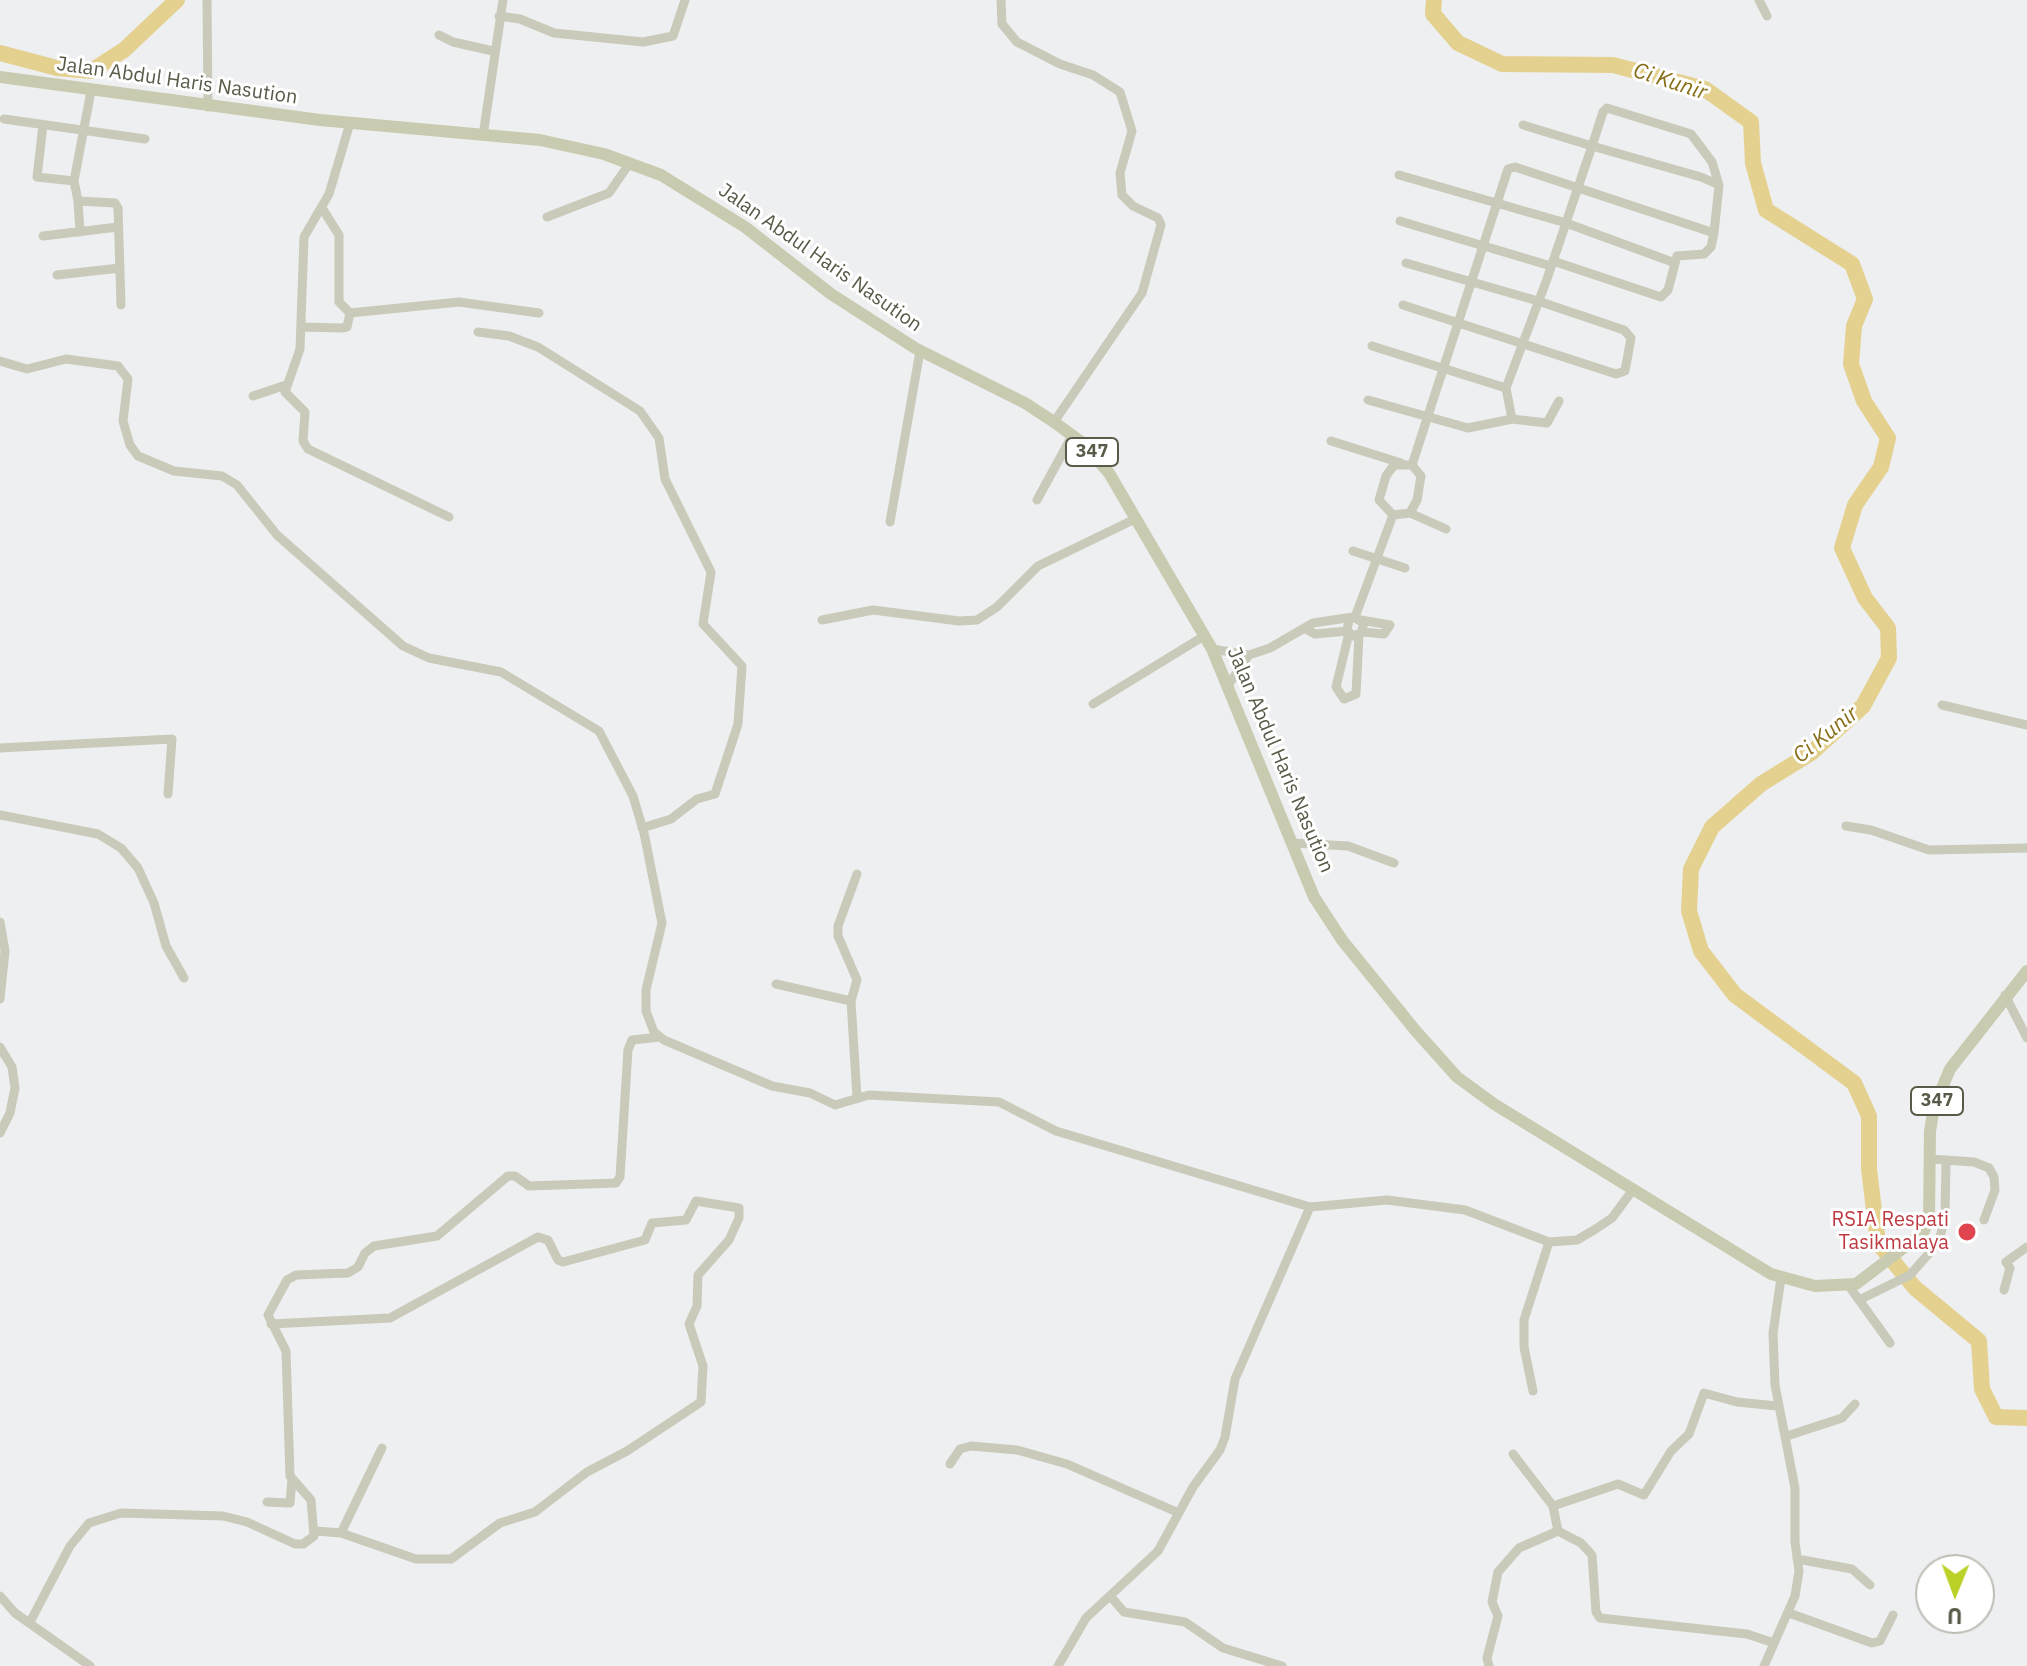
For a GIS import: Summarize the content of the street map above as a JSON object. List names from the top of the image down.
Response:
{
  "streets": {
    "main road": ["Jalan Abdul Haris Nasution", "347"]
  },
  "crossings": [
    ["Jalan Abdul Haris Nasution", "347"]
  ],
  "water": ["Ci Kunir"],
  "places": ["RSIA Respati Tasikmalaya"],
  "north": "bottom"
}
